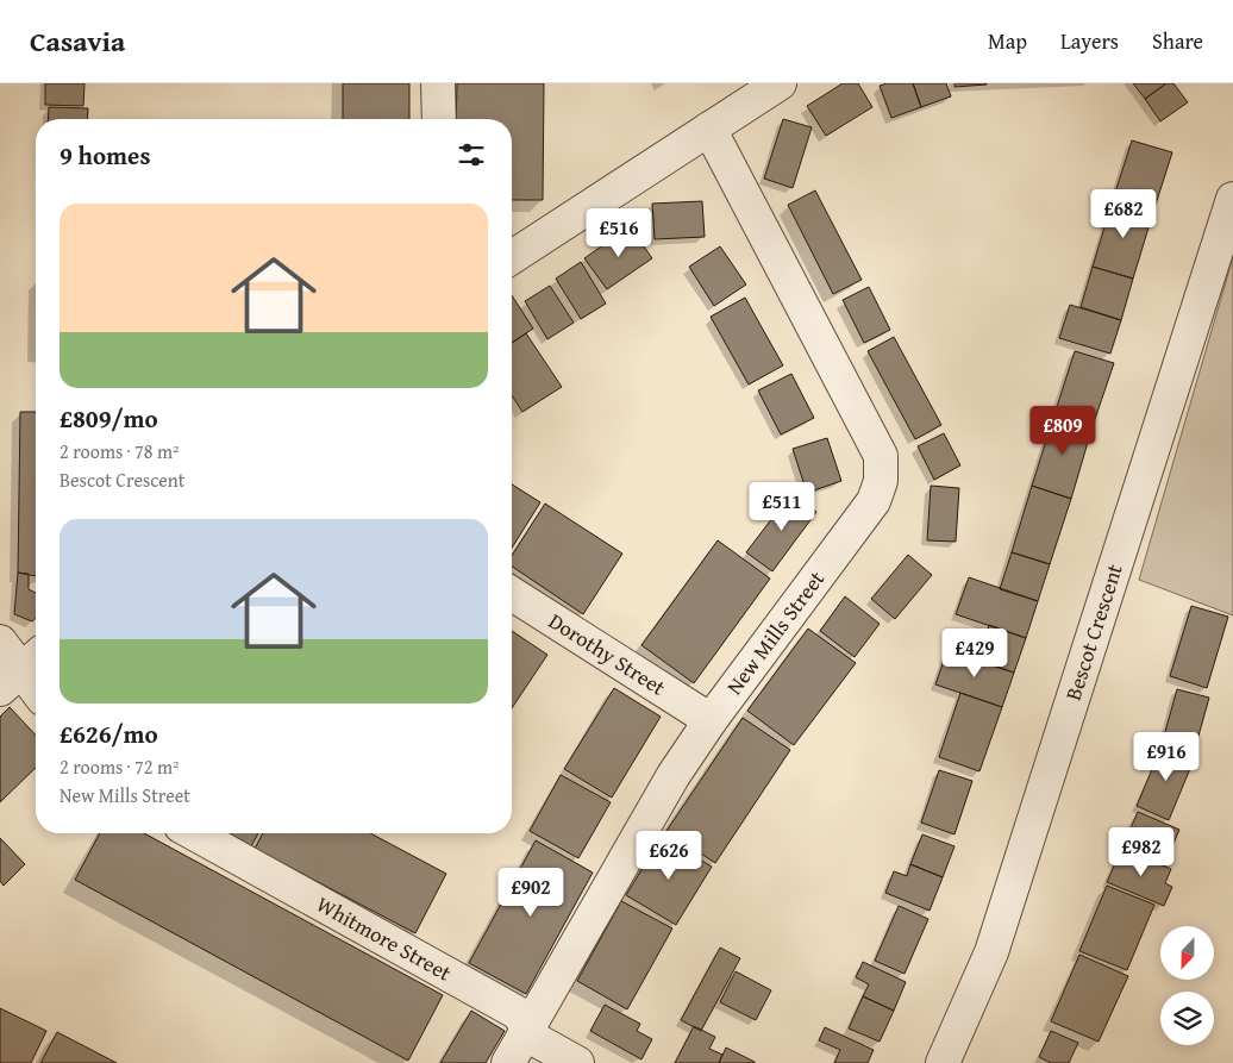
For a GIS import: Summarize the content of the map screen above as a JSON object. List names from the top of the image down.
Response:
{
  "streets": {
    "street": [
      "New Mills Street",
      "Bescot Crescent",
      "Dorothy Street",
      "Whitmore Street"
    ]
  },
  "crossings": [
    ["New Mills Street", "Dorothy Street"],
    ["New Mills Street", "Whitmore Street"]
  ],
  "north": "bottom",
  "page": {
    "header": "Casavia",
    "nav": ["Map", "Layers", "Share"],
    "heading": "9 homes",
    "price": [
      "£682",
      "£516",
      "£809",
      "£511",
      "£429",
      "£916",
      "£982",
      "£626",
      "£902"
    ],
    "list": [
      {
        "name": "£809/mo",
        "note": "2 rooms · 78 m² · Bescot Crescent"
      },
      {
        "name": "£626/mo",
        "note": "2 rooms · 72 m² · New Mills Street"
      }
    ]
  }
}
